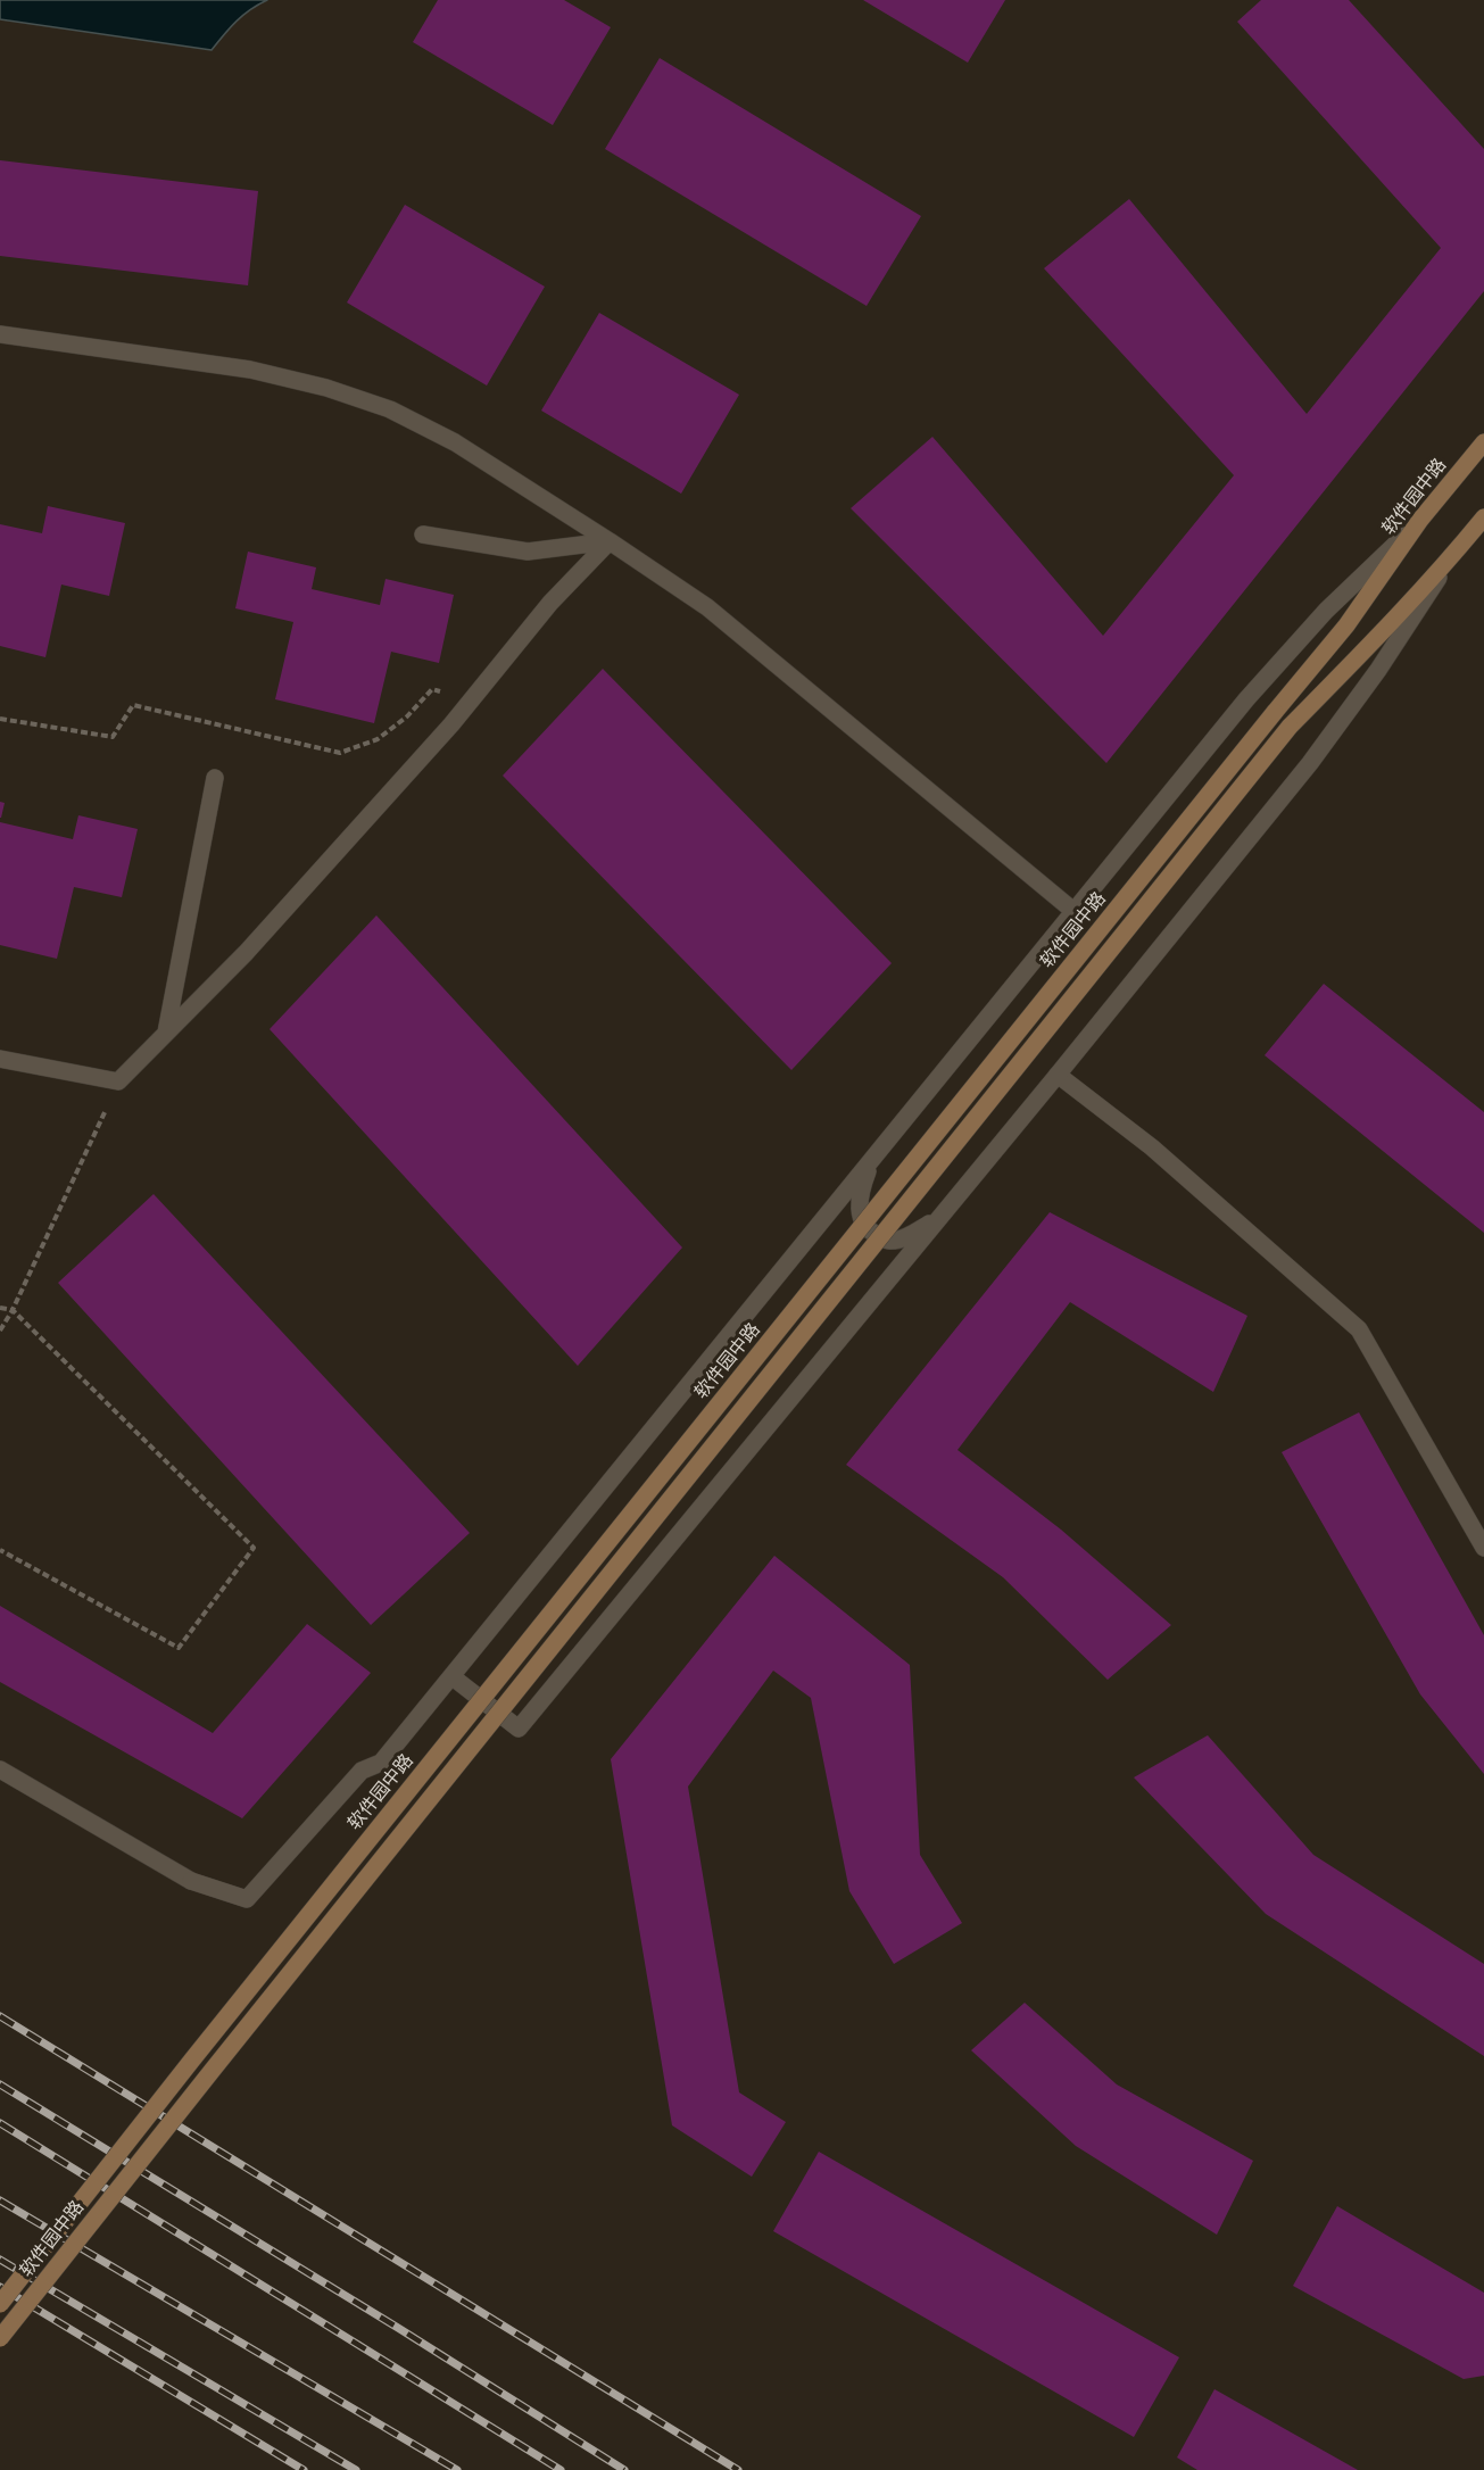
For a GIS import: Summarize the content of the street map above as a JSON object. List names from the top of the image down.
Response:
{
  "streets": {
    "main road": ["软件园中路"]
  }
}
